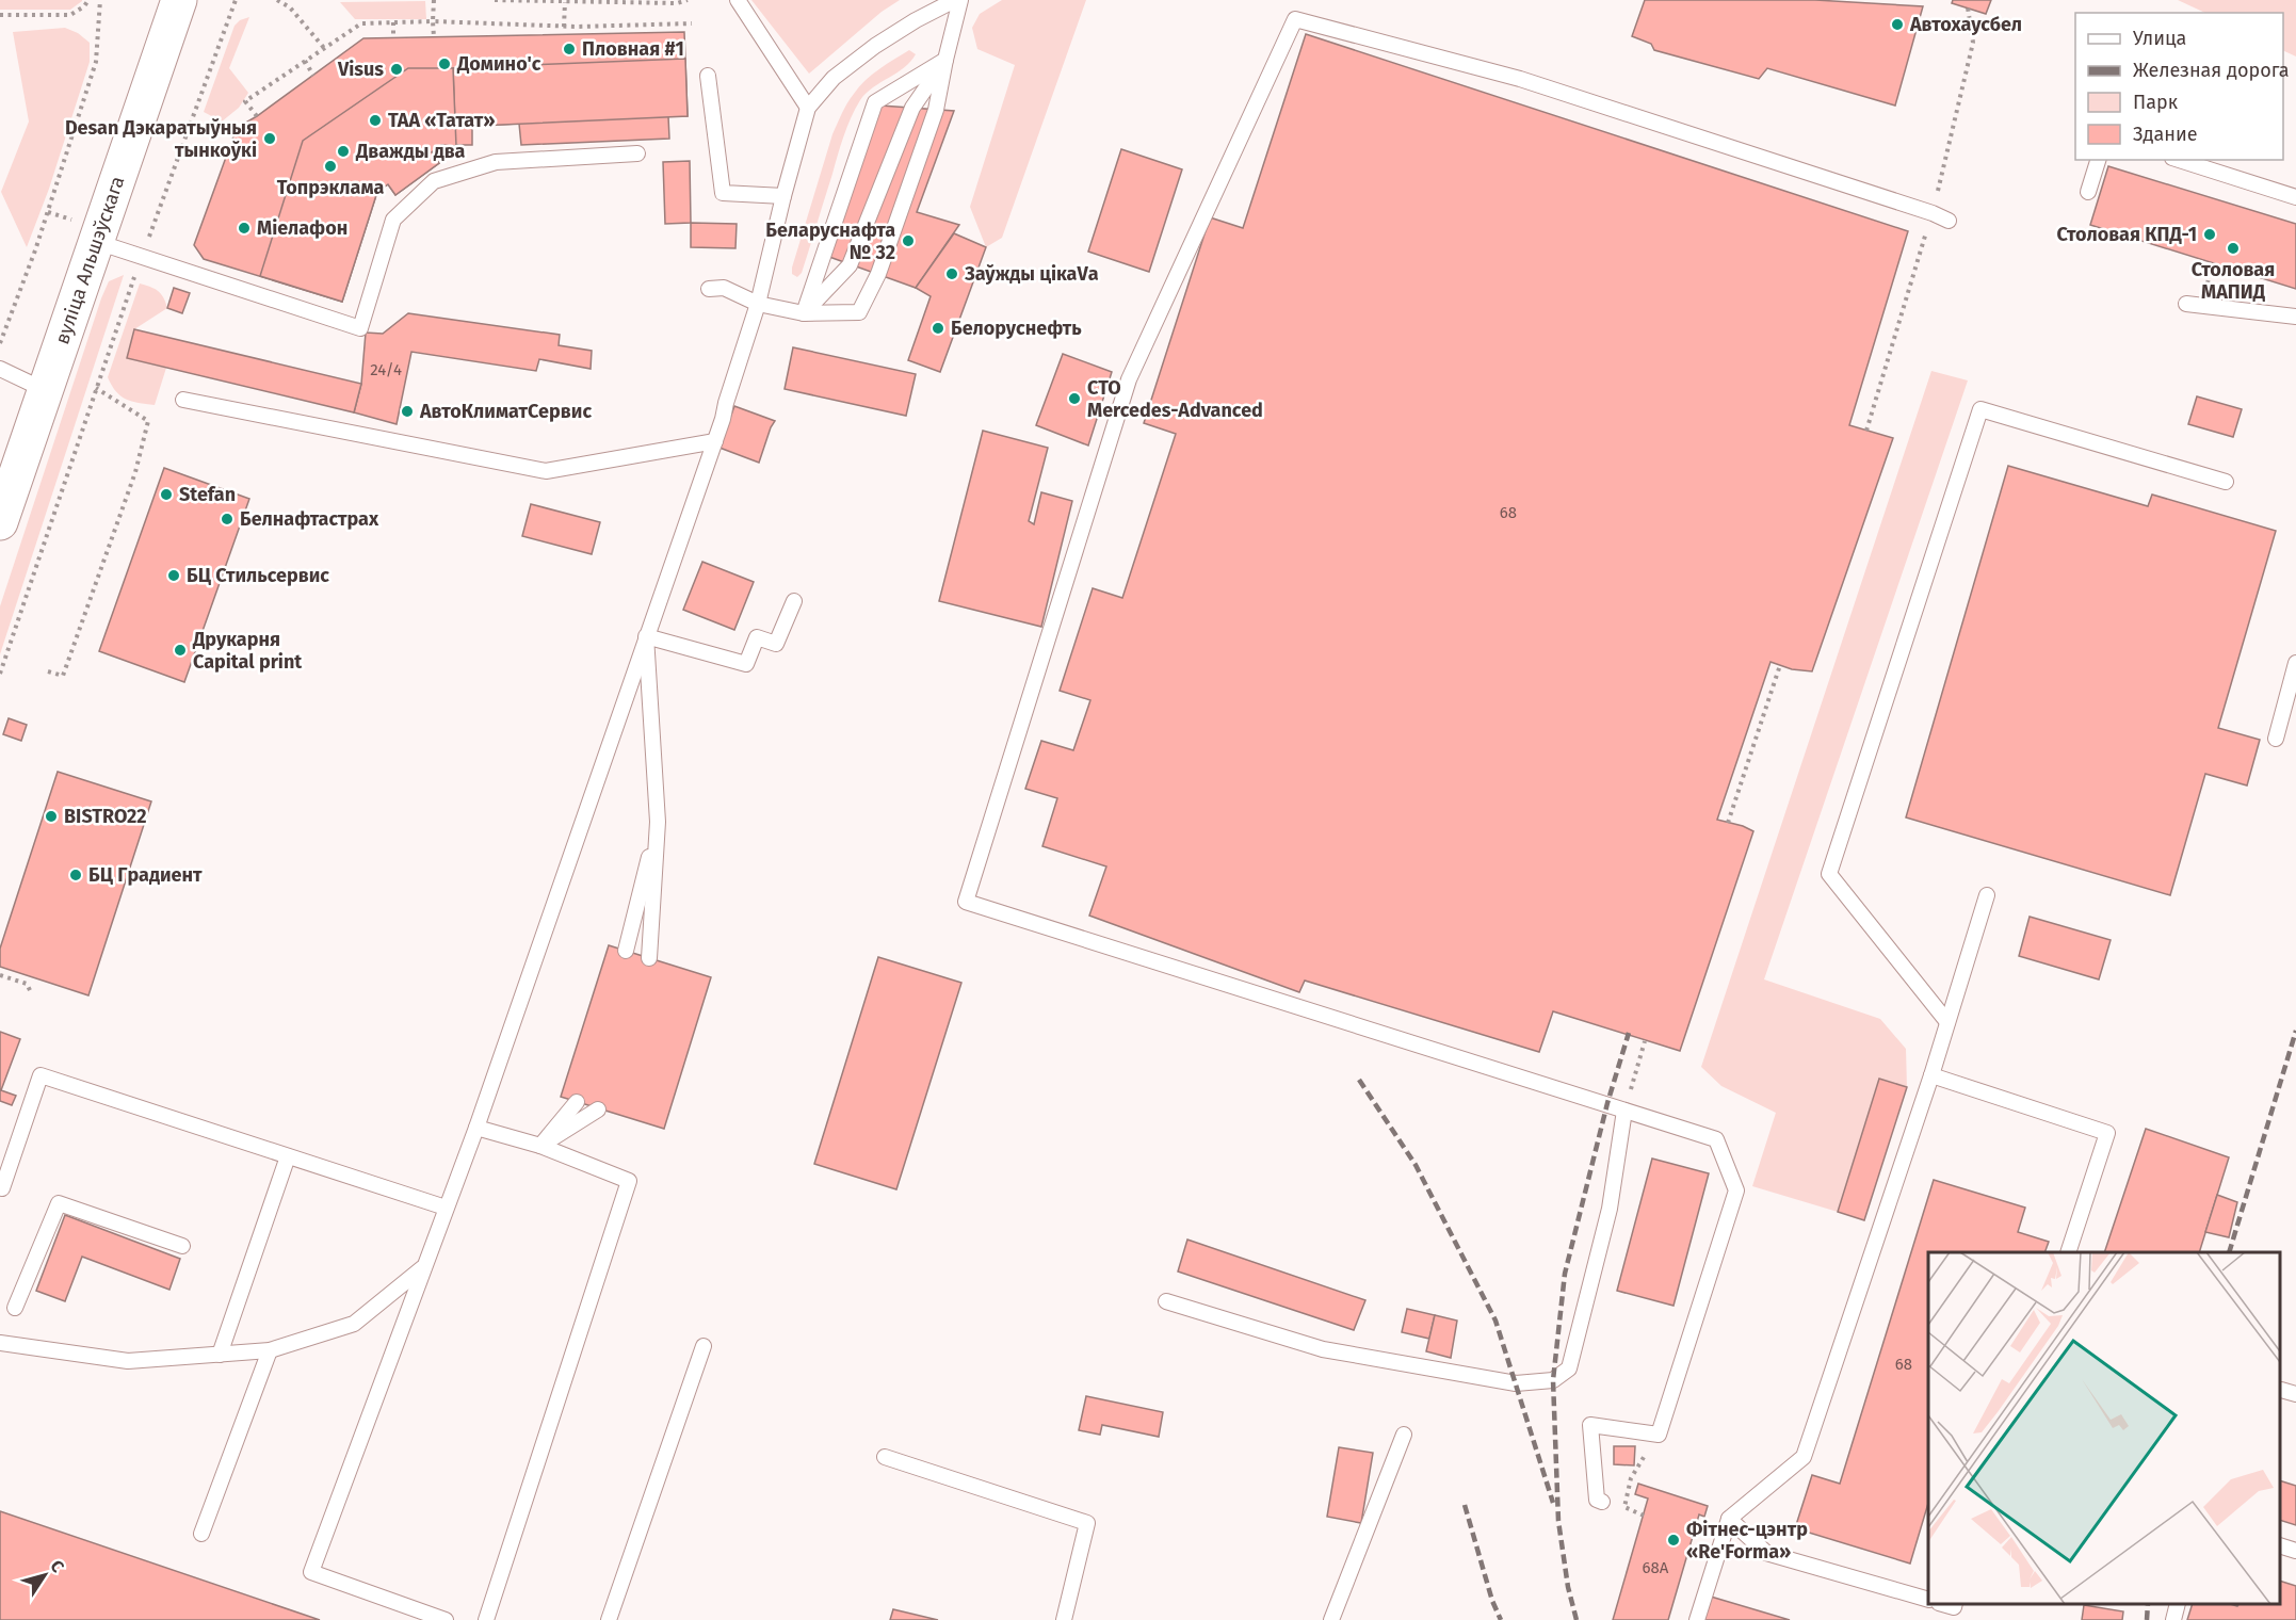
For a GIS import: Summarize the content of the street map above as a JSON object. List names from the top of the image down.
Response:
{
  "streets": {
    "main road": ["вуліца Альшэўскага"]
  },
  "places": [
    "Автохаусбел",
    "Пловная #1",
    "Домино'c",
    "Visus",
    "ТАА «Татат»",
    "Desan Дэкаратыўныя тынкоўкі",
    "Дважды два",
    "Топрэклама",
    "Міелафон",
    "Столовая КПД-1",
    "Беларуснафта № 32",
    "Столовая МАПИД",
    "Заўжды цікаVа",
    "Белоруснефть",
    "СТО Mercedes-Advanced",
    "АвтоКлиматСервис",
    "Stefan",
    "Белнафтастрах",
    "БЦ Стильсервис",
    "Друкарня Capital print",
    "BISTRO22",
    "БЦ Градиент",
    "Фітнес-цэнтр «Re'Forma»"
  ],
  "house_numbers": [
    "24/4",
    "68",
    "68",
    "68А"
  ],
  "legend": [
    "Улица",
    "Железная дорога",
    "Парк",
    "Здание"
  ],
  "north": "top right"
}
